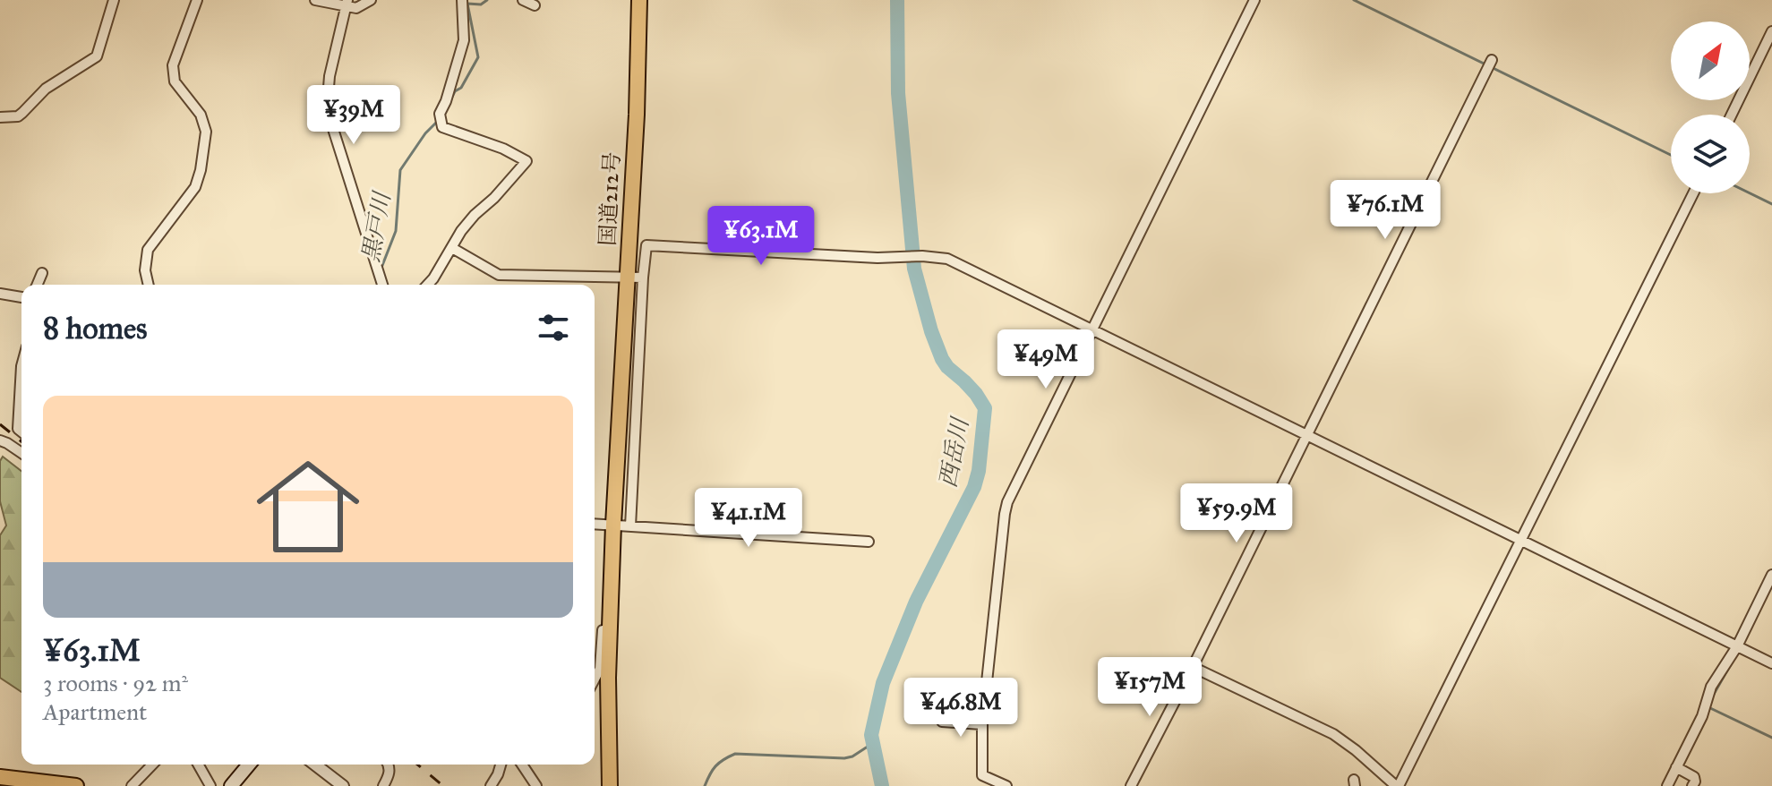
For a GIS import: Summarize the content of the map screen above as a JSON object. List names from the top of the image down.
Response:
{
  "streets": {
    "highway": ["国道212号"]
  },
  "water": ["黒戸川", "西岳川"],
  "north": "top right",
  "page": {
    "price": [
      "¥39M",
      "¥76.1M",
      "¥63.1M",
      "¥49M",
      "¥59.9M",
      "¥41.1M",
      "¥157M",
      "¥46.8M"
    ],
    "heading": "8 homes",
    "list": [
      {
        "name": "¥63.1M",
        "note": "3 rooms · 92 m² · Apartment"
      }
    ]
  }
}
